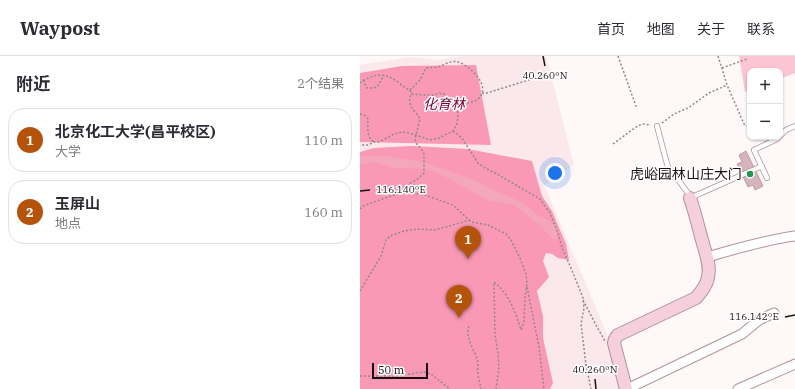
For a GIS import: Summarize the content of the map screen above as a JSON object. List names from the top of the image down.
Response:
{
  "parks": ["化育林"],
  "places": ["虎峪园林山庄大门"],
  "scale_bar": "50 m",
  "page": {
    "header": "Waypost",
    "nav": [
      "首页",
      "地图",
      "关于",
      "联系"
    ],
    "heading": ["附近", "2个结果"],
    "map_buttons": ["+", "−"],
    "list": [
      {
        "mark": "1",
        "name": "北京化工大学(昌平校区)",
        "note": "大学",
        "value": "110 m"
      },
      {
        "mark": "2",
        "name": "玉屏山",
        "note": "地点",
        "value": "160 m"
      }
    ],
    "pins": ["1", "2"],
    "scale": "50 m"
  },
  "coordinates": ["40.260°N", "116.140°E", "116.142°E"]
}
